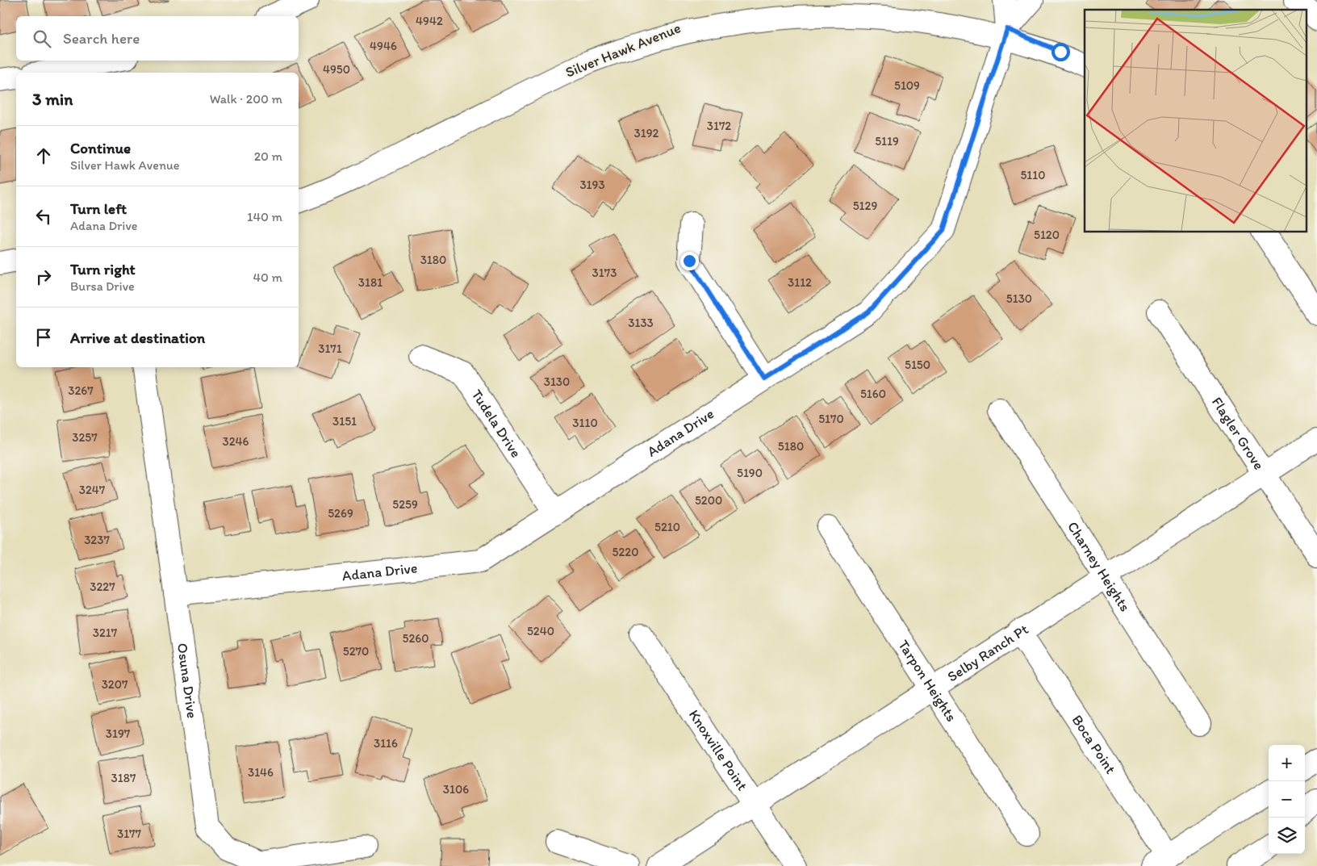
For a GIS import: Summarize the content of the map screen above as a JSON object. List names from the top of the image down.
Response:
{
  "streets": {
    "street": [
      "Silver Hawk Avenue",
      "Tudela Drive",
      "Adana Drive",
      "Flagler Grove",
      "Charney Heights",
      "Selby Ranch Pt",
      "Osuna Drive",
      "Tarpon Heights",
      "Boca Point",
      "Knoxville Point"
    ]
  },
  "crossings": [
    ["Silver Hawk Avenue", "Adana Drive"],
    ["Tudela Drive", "Adana Drive"],
    ["Adana Drive", "Osuna Drive"],
    ["Flagler Grove", "Selby Ranch Pt"],
    ["Charney Heights", "Selby Ranch Pt"],
    ["Selby Ranch Pt", "Tarpon Heights"],
    ["Selby Ranch Pt", "Boca Point"],
    ["Selby Ranch Pt", "Knoxville Point"]
  ],
  "house_numbers": [
    "4942",
    "4946",
    "4950",
    "5109",
    "3172",
    "3192",
    "5119",
    "5110",
    "3193",
    "5129",
    "5120",
    "3180",
    "3173",
    "3181",
    "3112",
    "5130",
    "3133",
    "3171",
    "5150",
    "3130",
    "3267",
    "5160",
    "5170",
    "3151",
    "3110",
    "3257",
    "3246",
    "5180",
    "5190",
    "3247",
    "5200",
    "5259",
    "5269",
    "5210",
    "3237",
    "5220",
    "3227",
    "5240",
    "3217",
    "5260",
    "5270",
    "3207",
    "3197",
    "3116",
    "3146",
    "3187",
    "3106",
    "3177"
  ],
  "page": {
    "search": "Search here",
    "heading": ["3 min", "Walk · 200 m"],
    "list": [
      ["Continue", "Silver Hawk Avenue", "20 m"],
      ["Turn left", "Adana Drive", "140 m"],
      ["Turn right", "Bursa Drive", "40 m"],
      "Arrive at destination"
    ],
    "map_buttons": ["+", "−"]
  }
}
